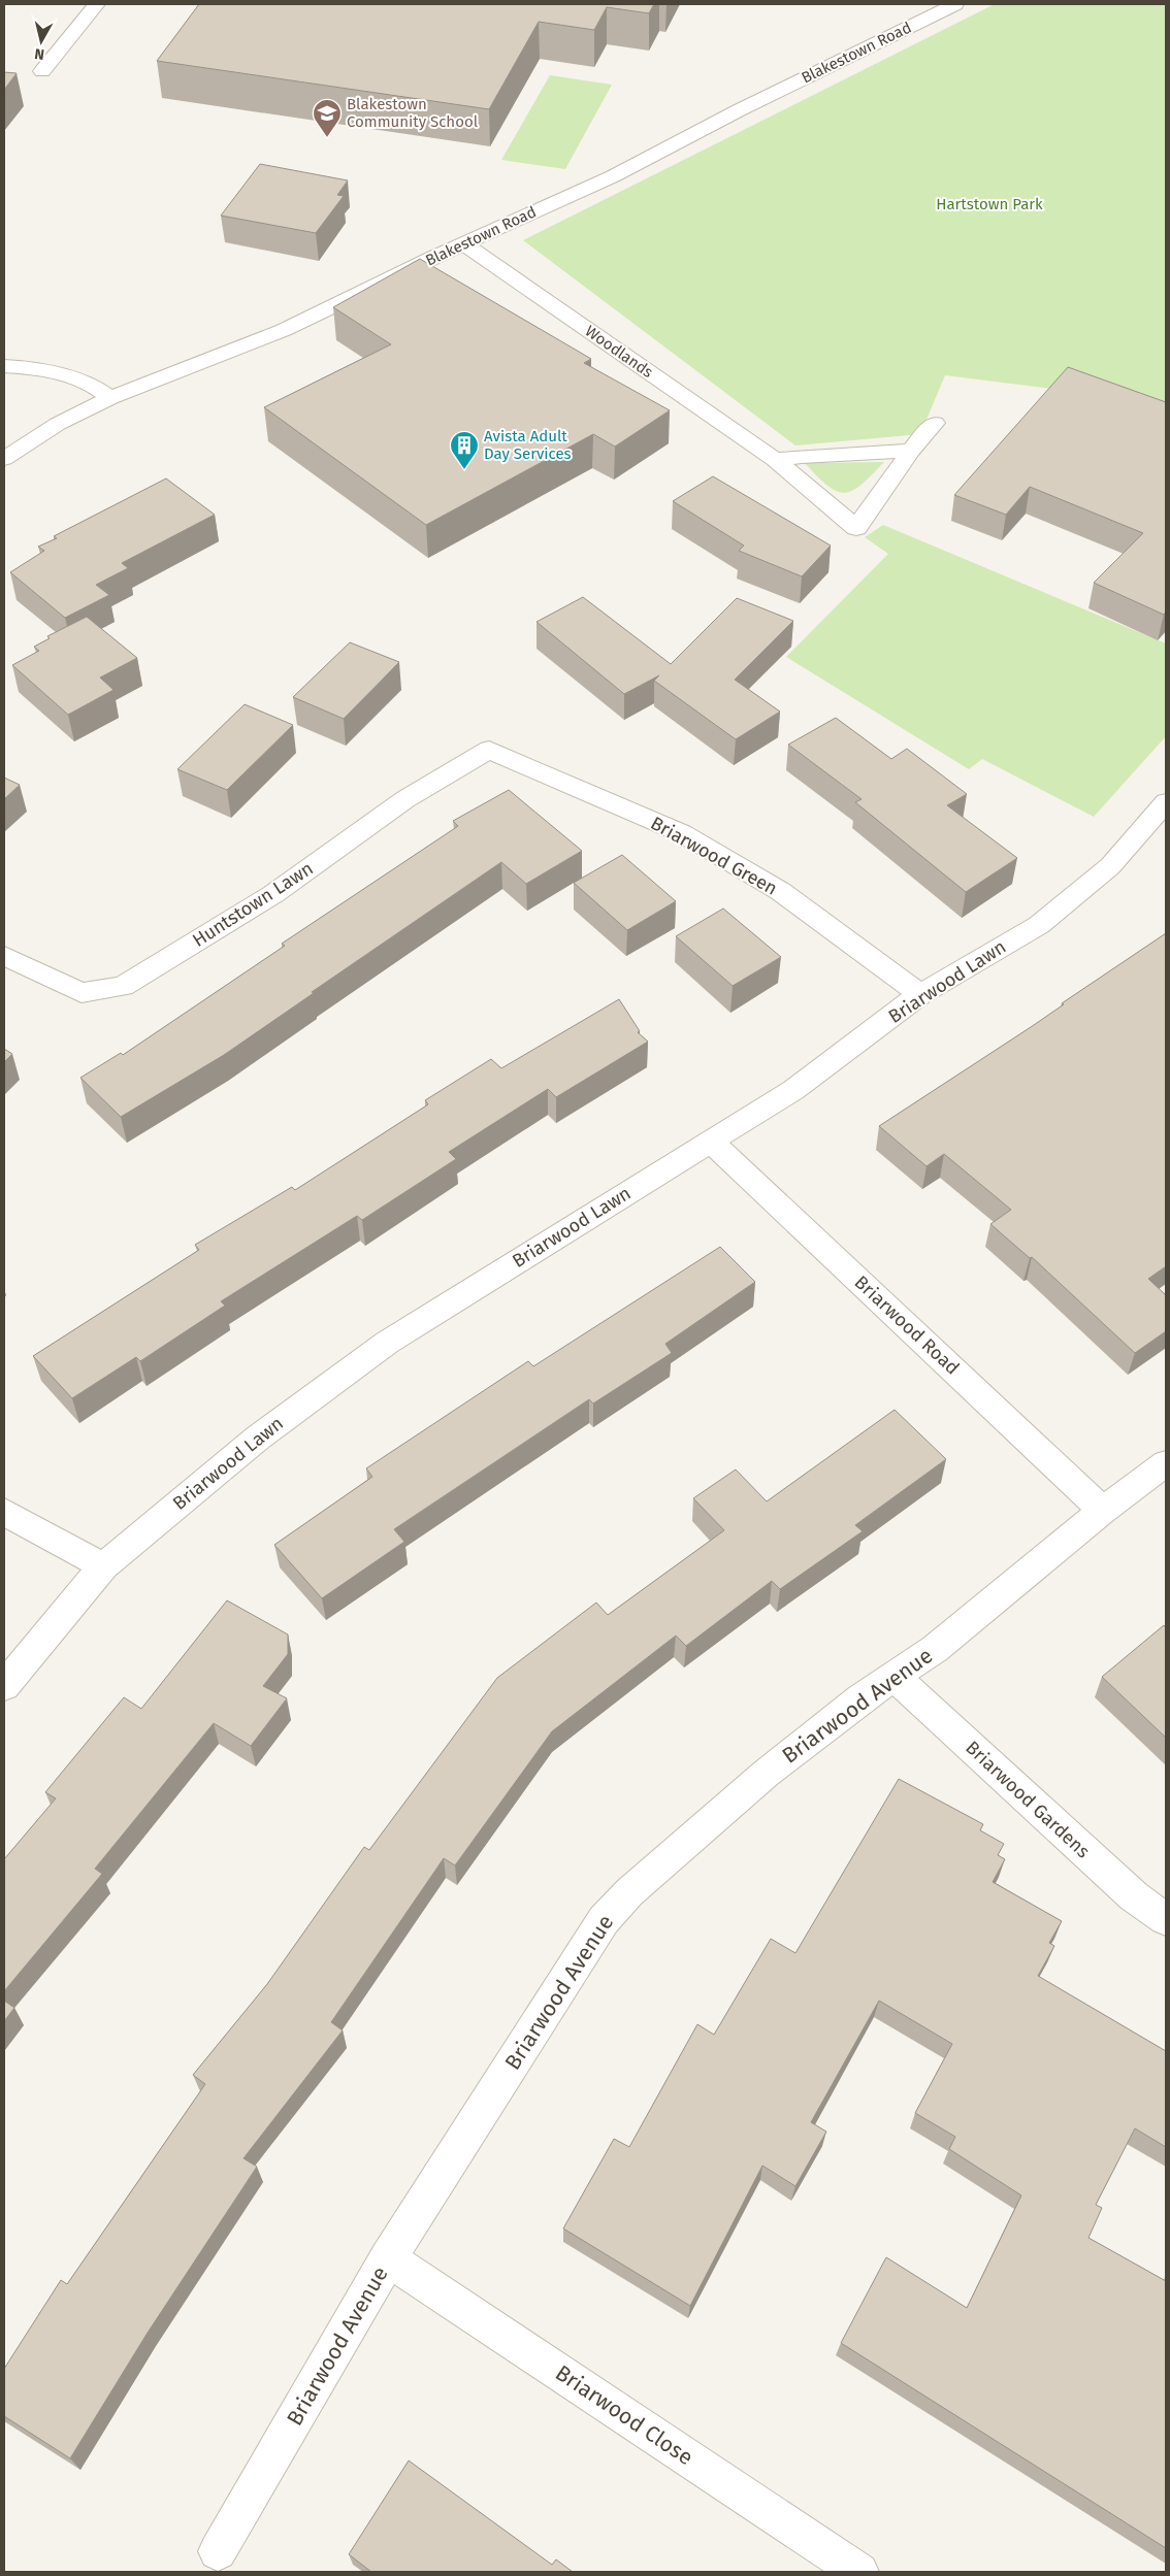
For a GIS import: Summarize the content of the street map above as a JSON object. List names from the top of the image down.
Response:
{
  "streets": {
    "street": [
      "Blakestown Road",
      "Woodlands",
      "Briarwood Green",
      "Huntstown Lawn",
      "Briarwood Lawn",
      "Briarwood Road",
      "Briarwood Avenue",
      "Briarwood Gardens",
      "Briarwood Close"
    ]
  },
  "crossings": [
    ["Blakestown Road", "Woodlands"],
    ["Briarwood Green", "Huntstown Lawn"],
    ["Briarwood Green", "Briarwood Lawn"],
    ["Briarwood Lawn", "Briarwood Road"],
    ["Briarwood Road", "Briarwood Avenue"],
    ["Briarwood Avenue", "Briarwood Gardens"],
    ["Briarwood Avenue", "Briarwood Close"]
  ],
  "parks": ["Hartstown Park"],
  "places": {
    "school or university": ["Blakestown Community School"],
    "building": ["Avista Adult Day Services"]
  },
  "north": "bottom"
}
